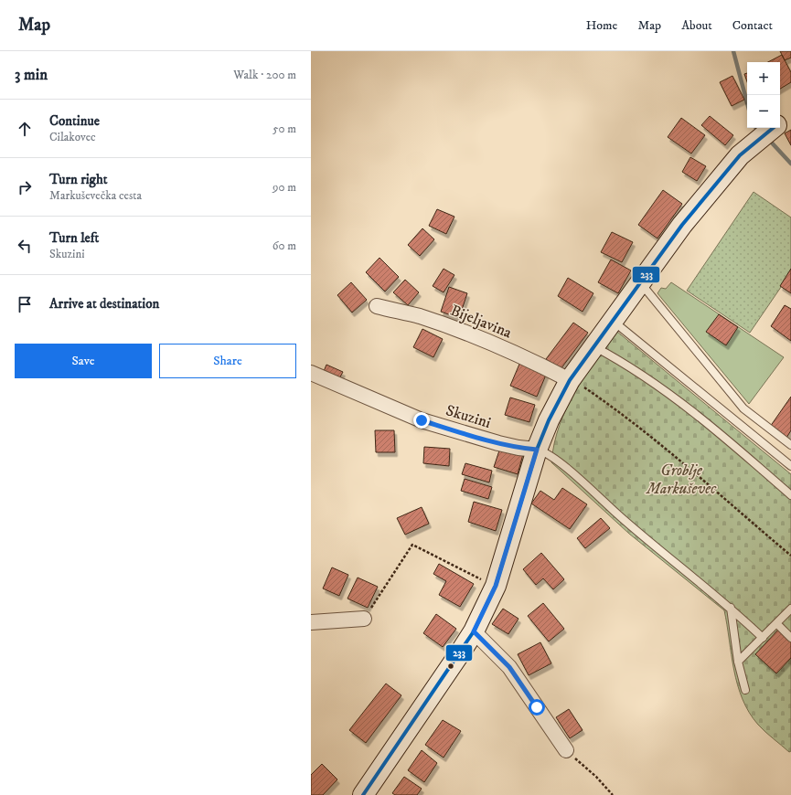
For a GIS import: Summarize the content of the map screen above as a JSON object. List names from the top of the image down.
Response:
{
  "streets": {
    "street": ["Bijeljavina", "Skuzini"]
  },
  "parks": ["Groblje Markuševec"],
  "lines": ["transit line 233"],
  "page": {
    "header": "Map",
    "nav": [
      "Home",
      "Map",
      "About",
      "Contact"
    ],
    "heading": ["3 min", "Walk · 200 m"],
    "map_buttons": ["+", "−"],
    "list": [
      ["Continue", "Cilakovec", "50 m"],
      ["Turn right", "Markuševečka cesta", "90 m"],
      ["Turn left", "Skuzini", "60 m"],
      "Arrive at destination"
    ],
    "buttons": ["Save", "Share"]
  }
}
